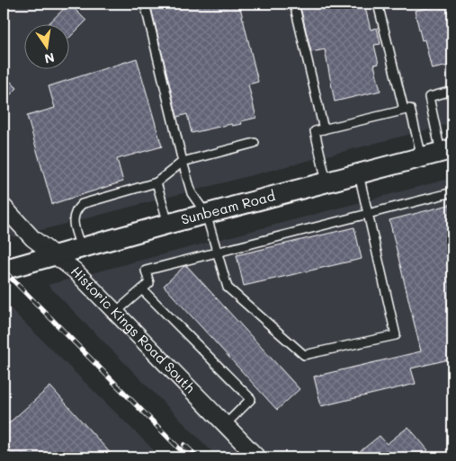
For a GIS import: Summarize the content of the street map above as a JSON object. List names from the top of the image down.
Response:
{
  "streets": {
    "street": ["Sunbeam Road", "Historic Kings Road South"]
  },
  "crossings": [
    ["Sunbeam Road", "Historic Kings Road South"]
  ],
  "north": "bottom"
}
